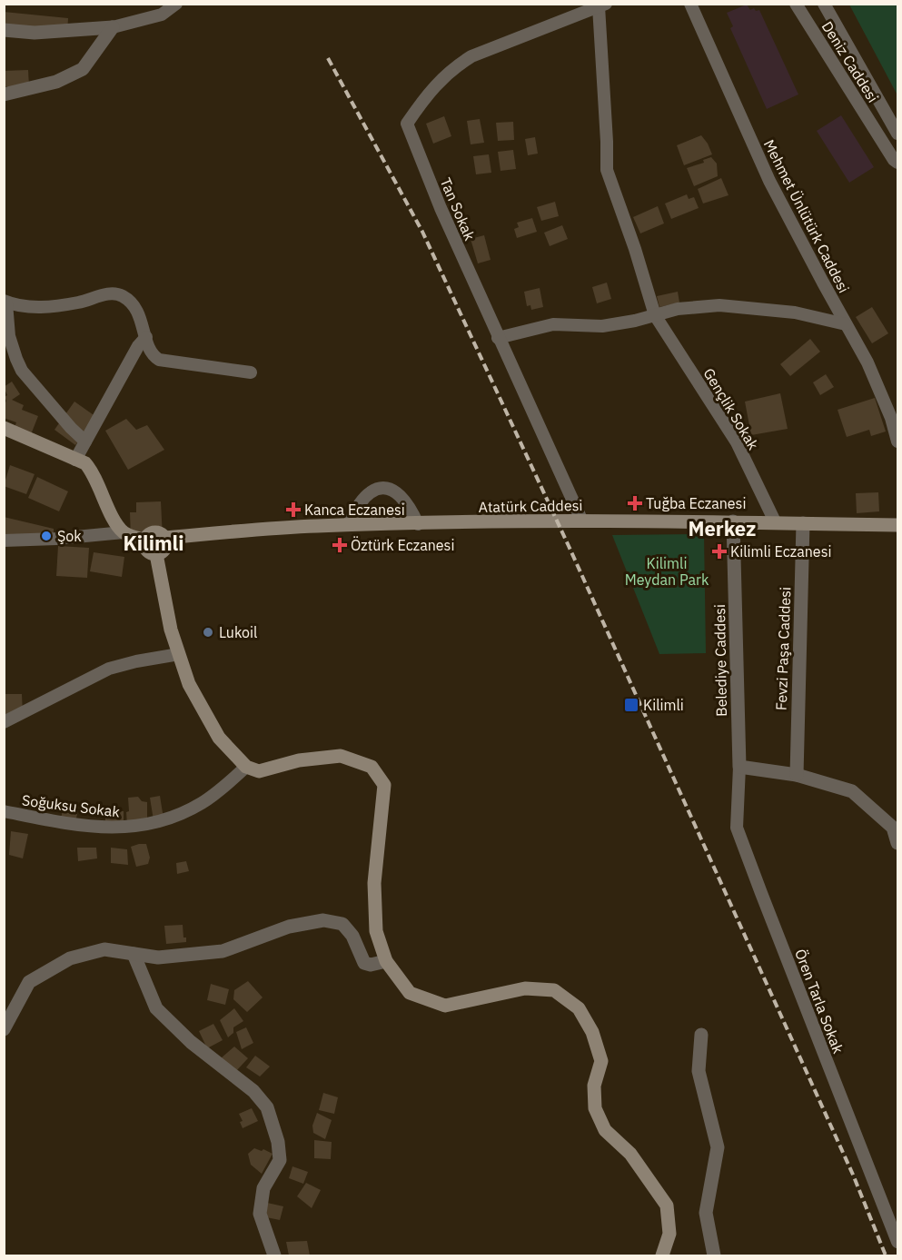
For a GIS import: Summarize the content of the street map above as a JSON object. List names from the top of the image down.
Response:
{
  "streets": {
    "main road": ["Atatürk Caddesi"],
    "street": [
      "Deniz Caddesi",
      "Tan Sokak",
      "Mehmet Ünlütürk Caddesi",
      "Gençlik Sokak",
      "Fevzi Paşa Caddesi",
      "Belediye Caddesi",
      "Soğuksu Sokak",
      "Ören Tarla Sokak"
    ]
  },
  "crossings": [
    ["Tan Sokak", "Gençlik Sokak"],
    ["Tan Sokak", "Atatürk Caddesi"],
    ["Gençlik Sokak", "Atatürk Caddesi"],
    ["Atatürk Caddesi", "Fevzi Paşa Caddesi"],
    ["Atatürk Caddesi", "Belediye Caddesi"],
    ["Belediye Caddesi", "Ören Tarla Sokak"]
  ],
  "districts": ["Merkez", "Kilimli"],
  "parks": ["Kilimli Meydan Park"],
  "places": {
    "health": [
      "Tuğba Eczanesi",
      "Kanca Eczanesi",
      "Öztürk Eczanesi",
      "Kilimli Eczanesi"
    ],
    "other": ["Şok", "Lukoil"],
    "transit": ["Kilimli"]
  }
}
